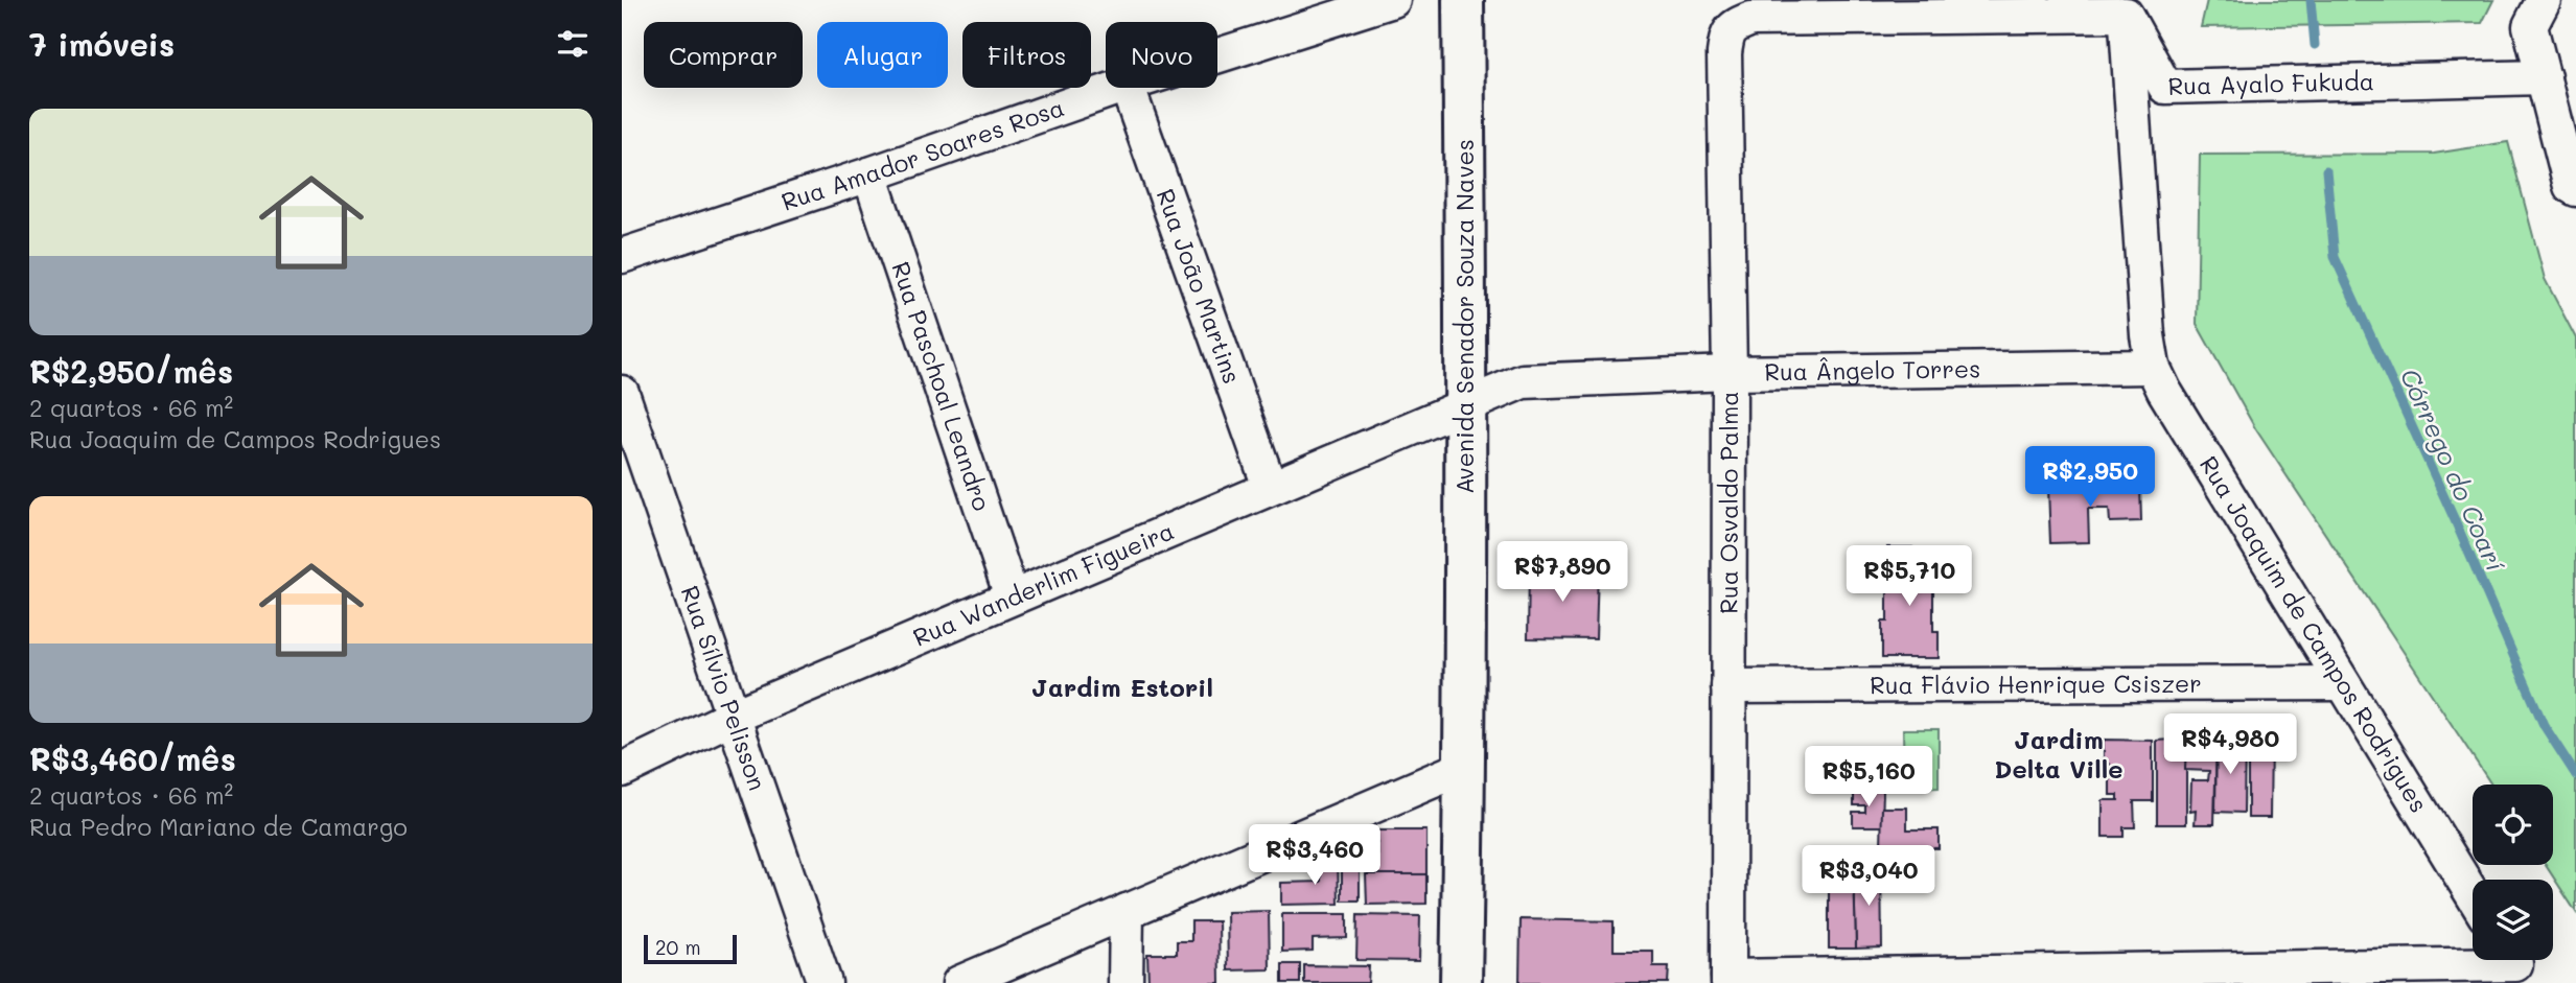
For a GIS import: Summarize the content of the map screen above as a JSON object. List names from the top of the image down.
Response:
{
  "streets": {
    "street": [
      "Rua Ayalo Fukuda",
      "Rua Amador Soares Rosa",
      "Rua João Martins",
      "Avenida Senador Souza Naves",
      "Rua Ângelo Torres",
      "Rua Paschoal Leandro",
      "Rua Osvaldo Palma",
      "Rua Wanderlim Figueira",
      "Rua Joaquim de Campos Rodrigues",
      "Rua Flávio Henrique Csiszer",
      "Rua Sílvio Pelisson"
    ]
  },
  "crossings": [
    ["Rua Ayalo Fukuda", "Rua Osvaldo Palma"],
    ["Rua Ayalo Fukuda", "Rua Joaquim de Campos Rodrigues"],
    ["Rua Amador Soares Rosa", "Rua Paschoal Leandro"],
    ["Rua João Martins", "Rua Wanderlim Figueira"],
    ["Avenida Senador Souza Naves", "Rua Ângelo Torres"],
    ["Avenida Senador Souza Naves", "Rua Wanderlim Figueira"],
    ["Rua Ângelo Torres", "Rua Osvaldo Palma"],
    ["Rua Ângelo Torres", "Rua Wanderlim Figueira"],
    ["Rua Ângelo Torres", "Rua Joaquim de Campos Rodrigues"],
    ["Rua Paschoal Leandro", "Rua Wanderlim Figueira"],
    ["Rua Osvaldo Palma", "Rua Joaquim de Campos Rodrigues"],
    ["Rua Osvaldo Palma", "Rua Flávio Henrique Csiszer"],
    ["Rua Wanderlim Figueira", "Rua Sílvio Pelisson"],
    ["Rua Joaquim de Campos Rodrigues", "Rua Flávio Henrique Csiszer"]
  ],
  "districts": ["Jardim Estoril", "Jardim Delta Ville"],
  "water": ["Córrego do Coarí"],
  "scale_bar": "20 m",
  "page": {
    "heading": "7 imóveis",
    "chip": [
      "Comprar",
      "Alugar",
      "Filtros",
      "Novo"
    ],
    "list": [
      {
        "name": "R$2,950/mês",
        "note": "2 quartos · 66 m² · Rua Joaquim de Campos Rodrigues"
      },
      {
        "name": "R$3,460/mês",
        "note": "2 quartos · 66 m² · Rua Pedro Mariano de Camargo"
      }
    ],
    "price": [
      "R$2,950",
      "R$7,890",
      "R$5,710",
      "R$4,980",
      "R$5,160",
      "R$3,460",
      "R$3,040"
    ],
    "scale": "20 m"
  }
}
